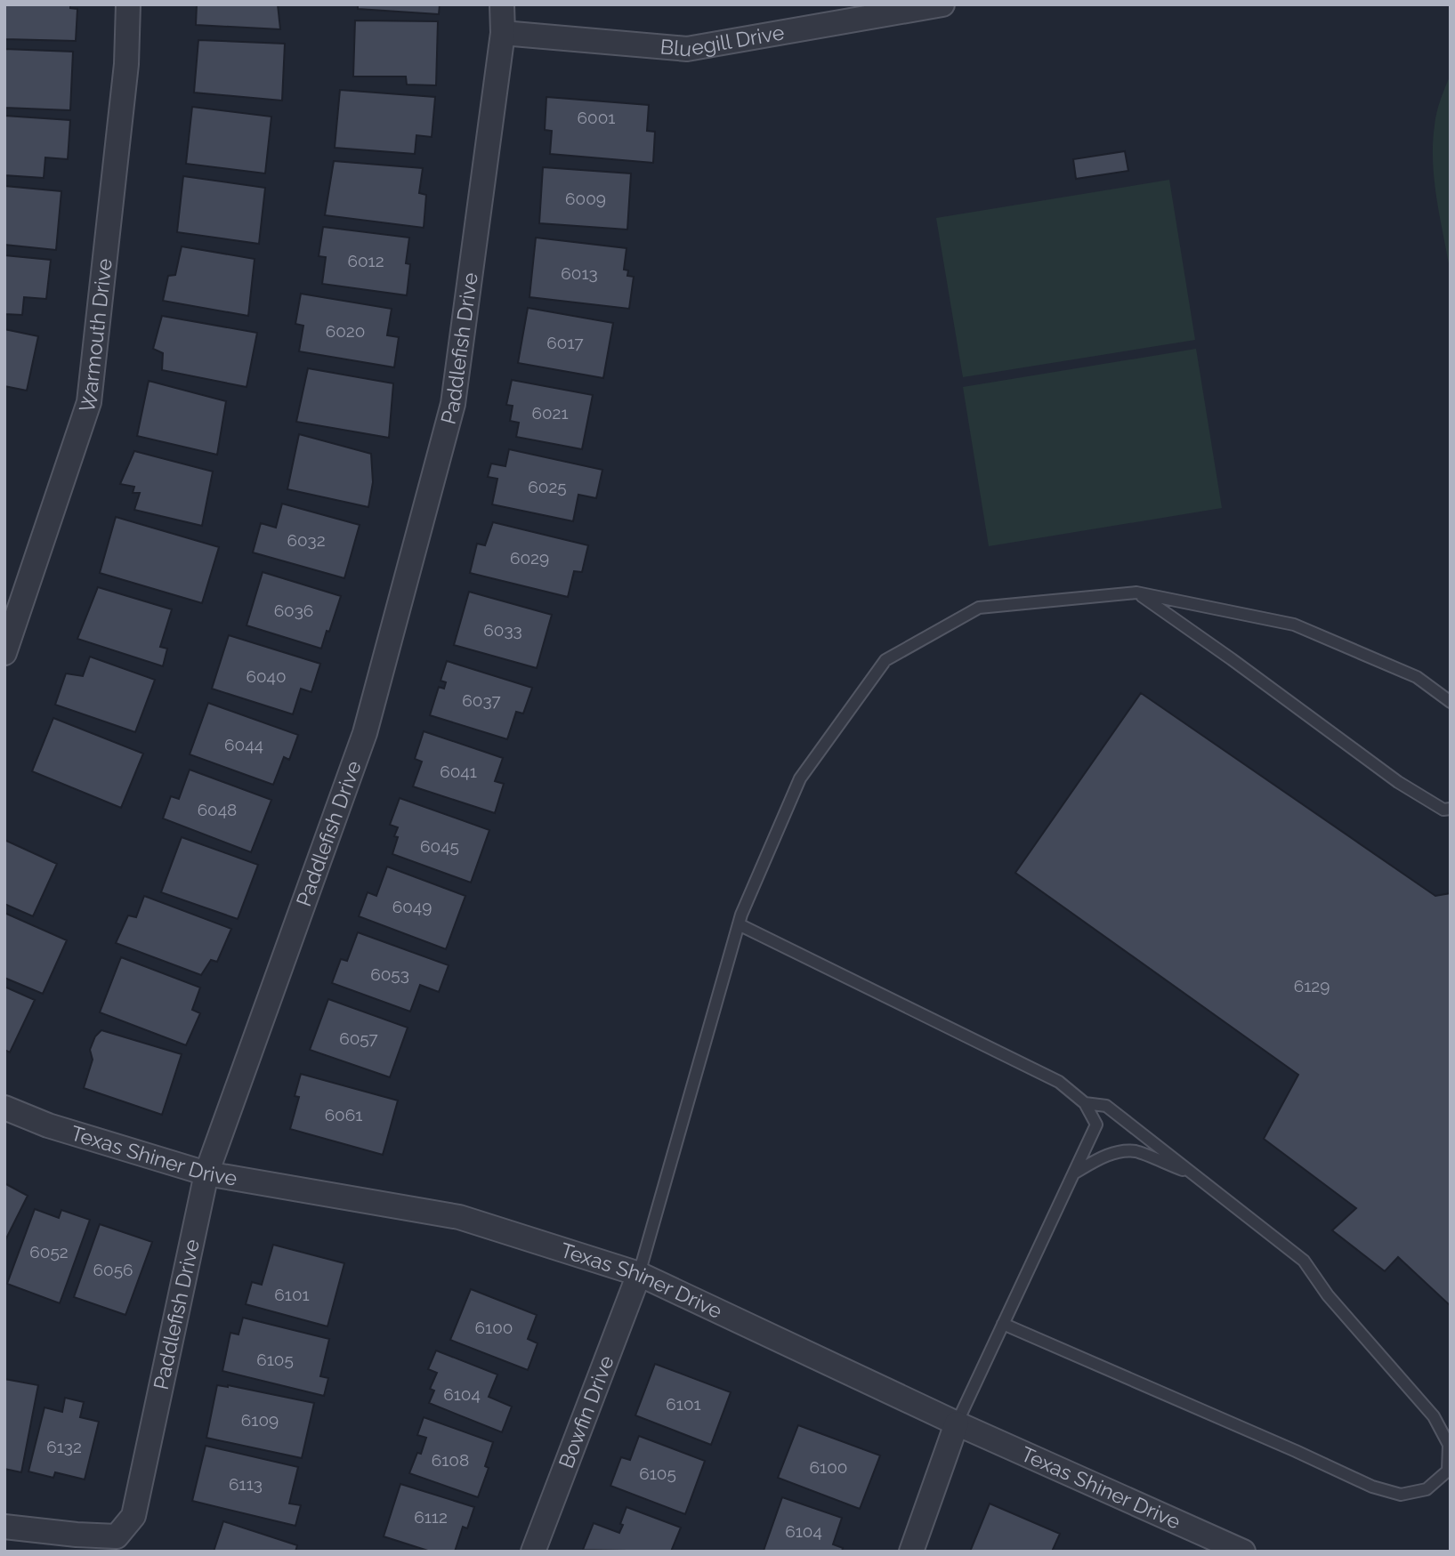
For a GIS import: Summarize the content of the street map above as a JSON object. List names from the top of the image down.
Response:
{
  "streets": {
    "street": [
      "Bluegill Drive",
      "Warmouth Drive",
      "Paddlefish Drive",
      "Texas Shiner Drive",
      "Bowfin Drive"
    ]
  },
  "crossings": [
    ["Bluegill Drive", "Paddlefish Drive"],
    ["Paddlefish Drive", "Texas Shiner Drive"],
    ["Texas Shiner Drive", "Bowfin Drive"]
  ],
  "house_numbers": [
    "6001",
    "6009",
    "6012",
    "6013",
    "6020",
    "6017",
    "6021",
    "6025",
    "6032",
    "6029",
    "6036",
    "6033",
    "6040",
    "6037",
    "6044",
    "6041",
    "6048",
    "6045",
    "6049",
    "6053",
    "6129",
    "6057",
    "6061",
    "6052",
    "6056",
    "6101",
    "6100",
    "6105",
    "6104",
    "6101",
    "6109",
    "6132",
    "6108",
    "6100",
    "6105",
    "6113",
    "6112",
    "6104"
  ]
}
